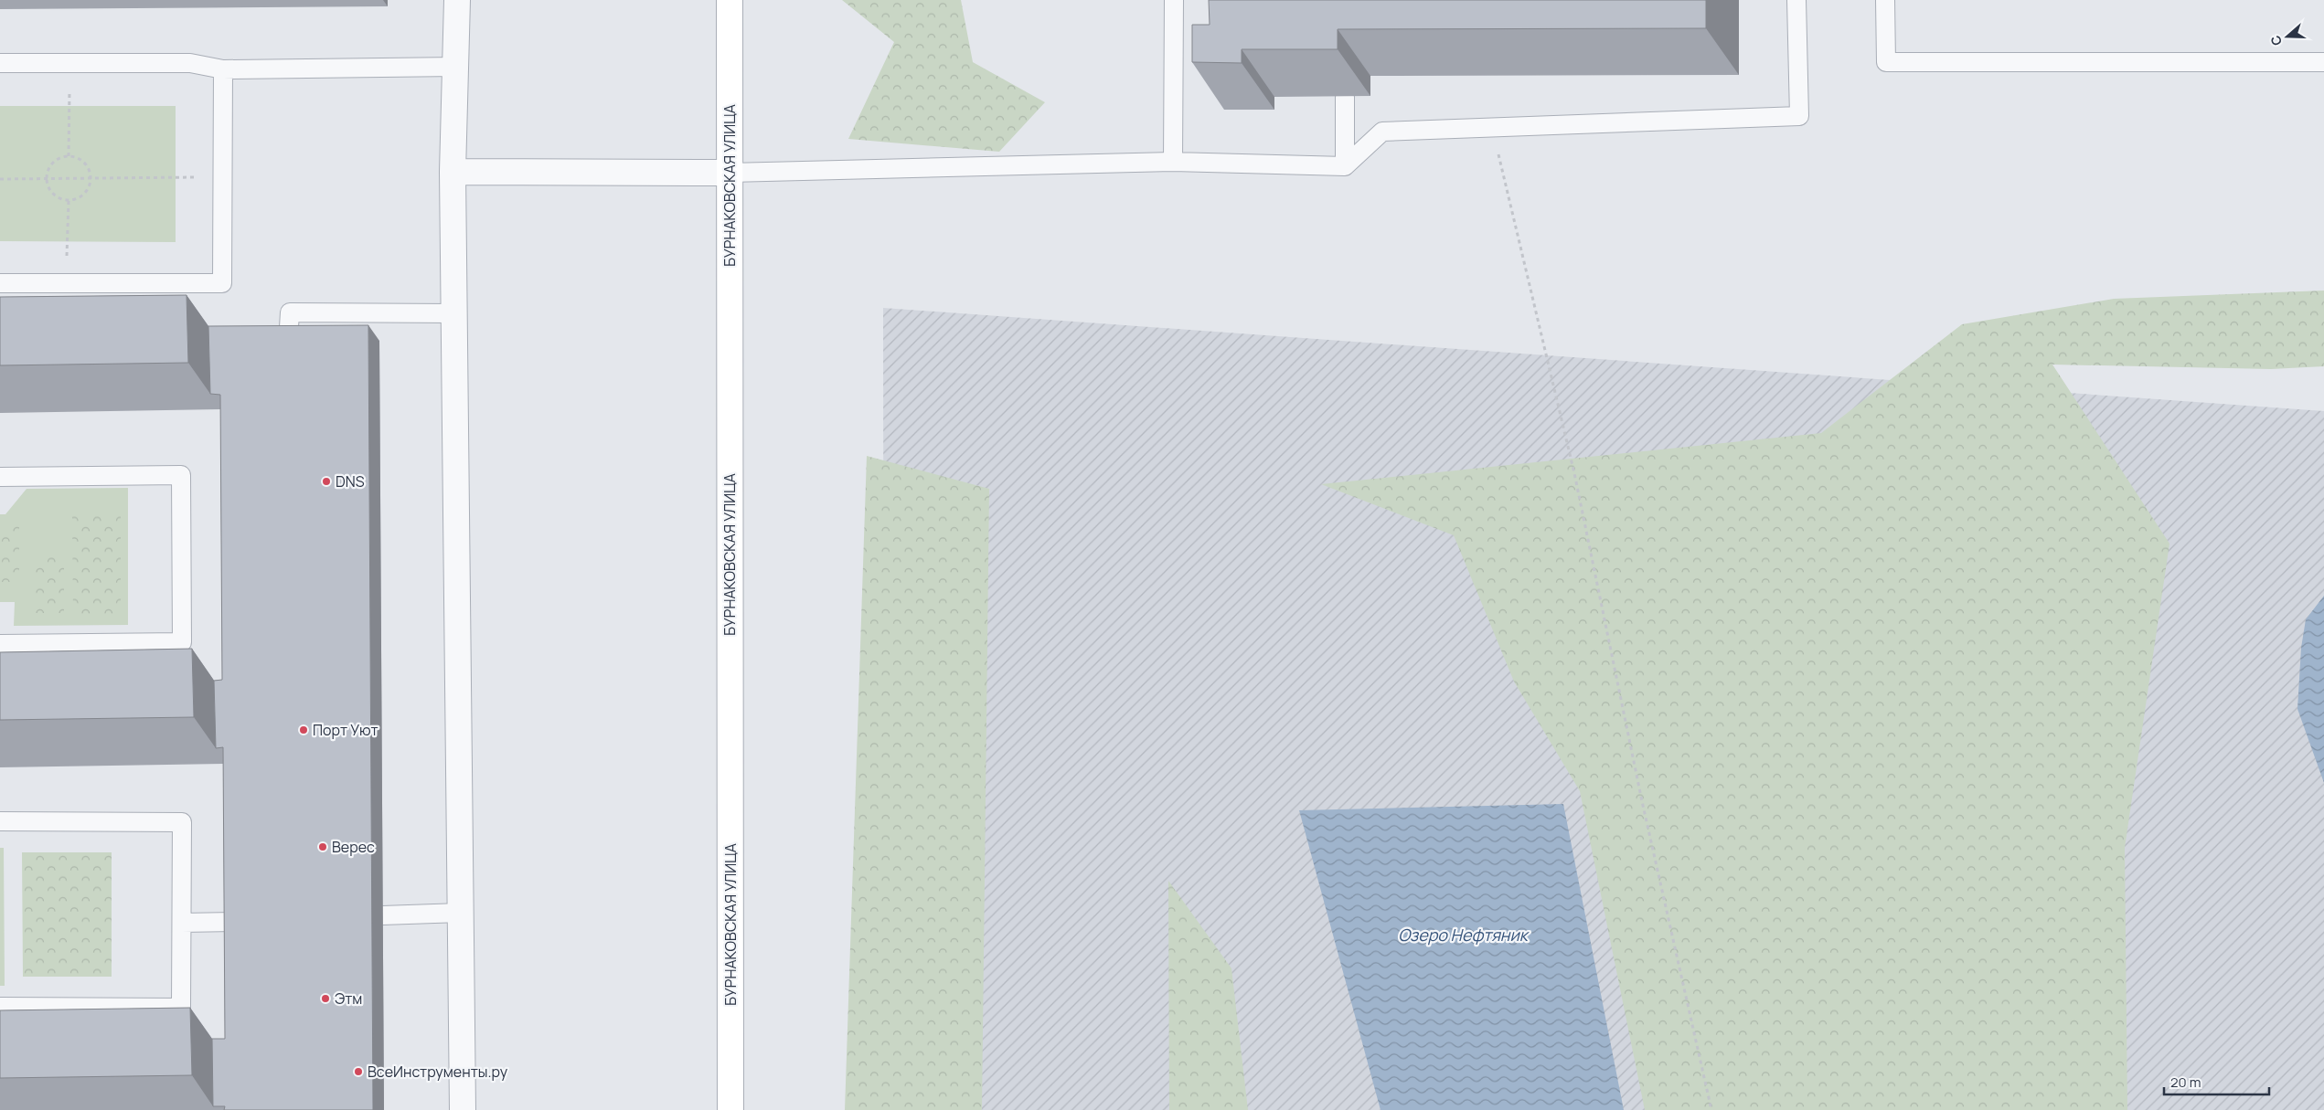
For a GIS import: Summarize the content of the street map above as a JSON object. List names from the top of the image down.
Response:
{
  "streets": {
    "main road": ["БУРНАКОВСКАЯ УЛИЦА"]
  },
  "water": ["Озеро Нефтяник"],
  "places": [
    "DNS",
    "Порт Уют",
    "Верес",
    "Этм",
    "ВсеИнструменты.ру"
  ],
  "scale_bar": "20 m",
  "north": "left"
}
